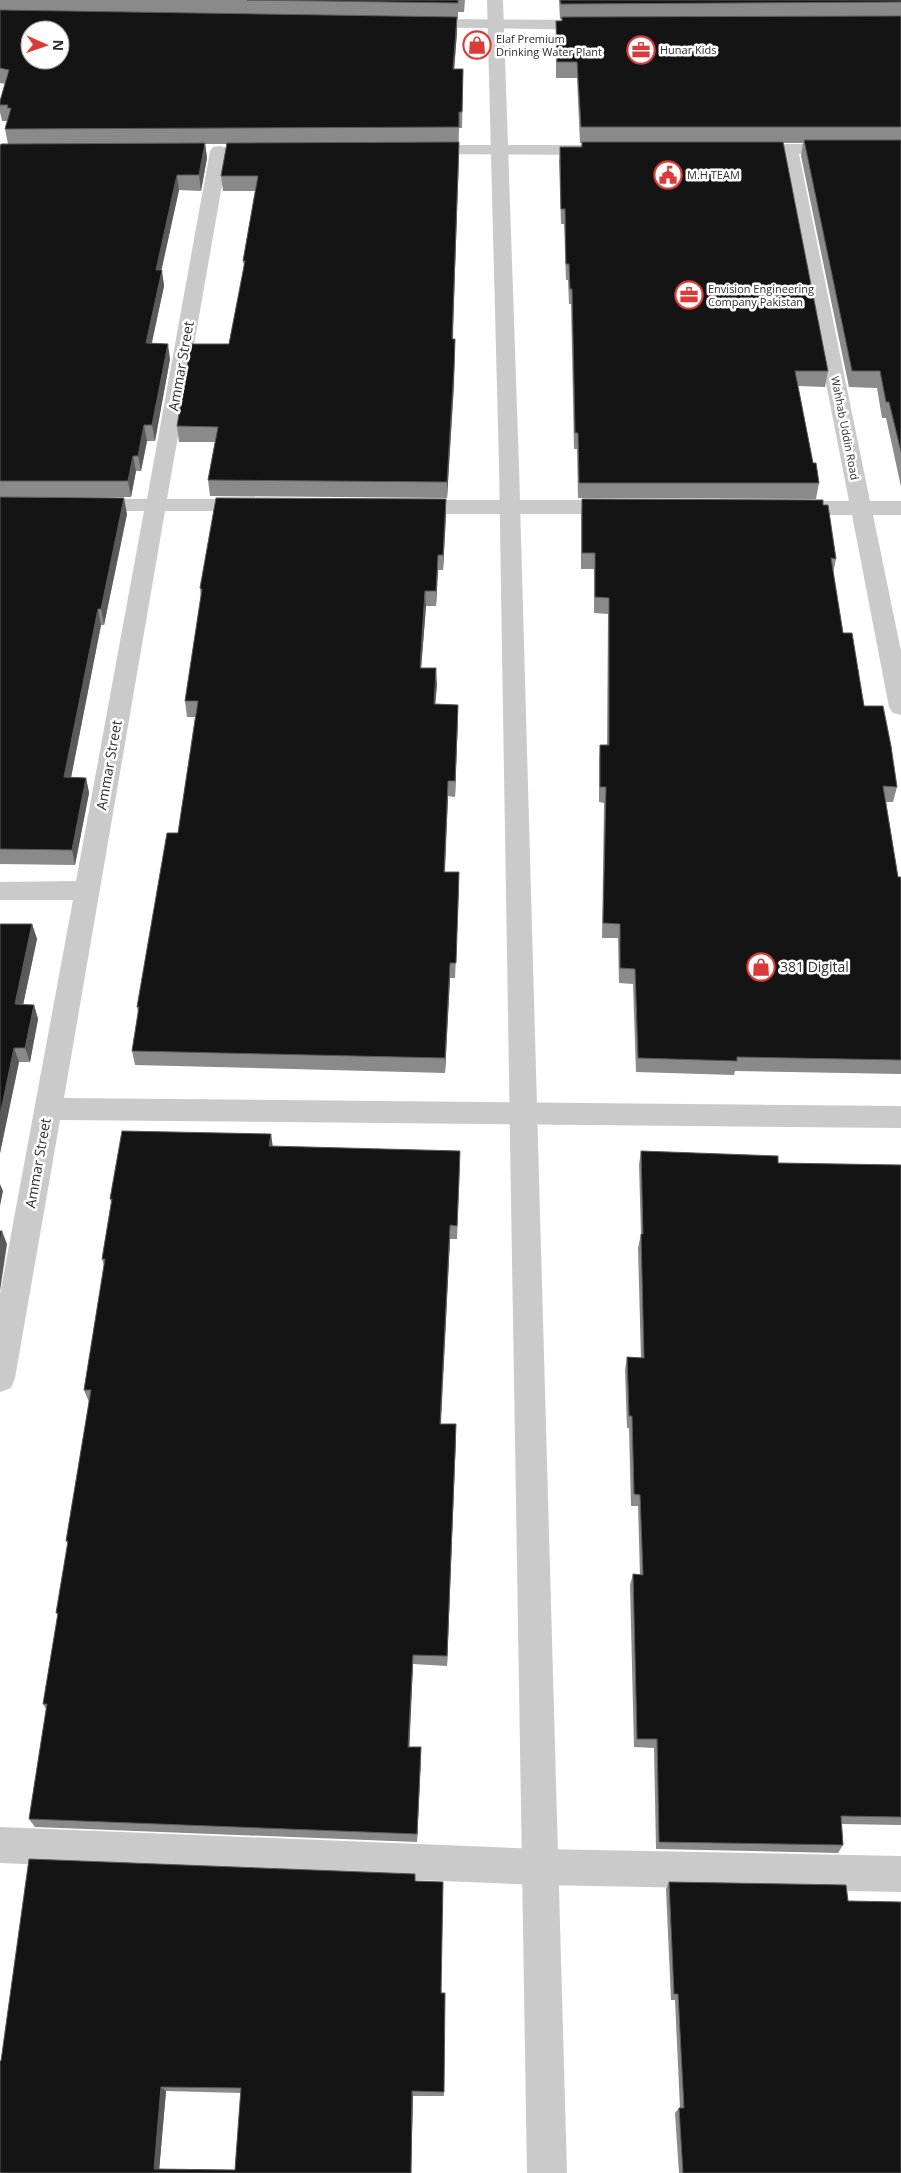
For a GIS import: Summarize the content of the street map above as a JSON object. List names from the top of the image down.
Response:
{
  "streets": {
    "street": ["Ammar Street", "Wahhab Uddin Road"]
  },
  "places": {
    "shop": ["Elaf Premium Drinking Water Plant", "381 Digital"],
    "office": ["Hunar Kids", "Envision Engineering Company Pakistan"],
    "public building": ["M.H TEAM"]
  },
  "north": "right"
}
